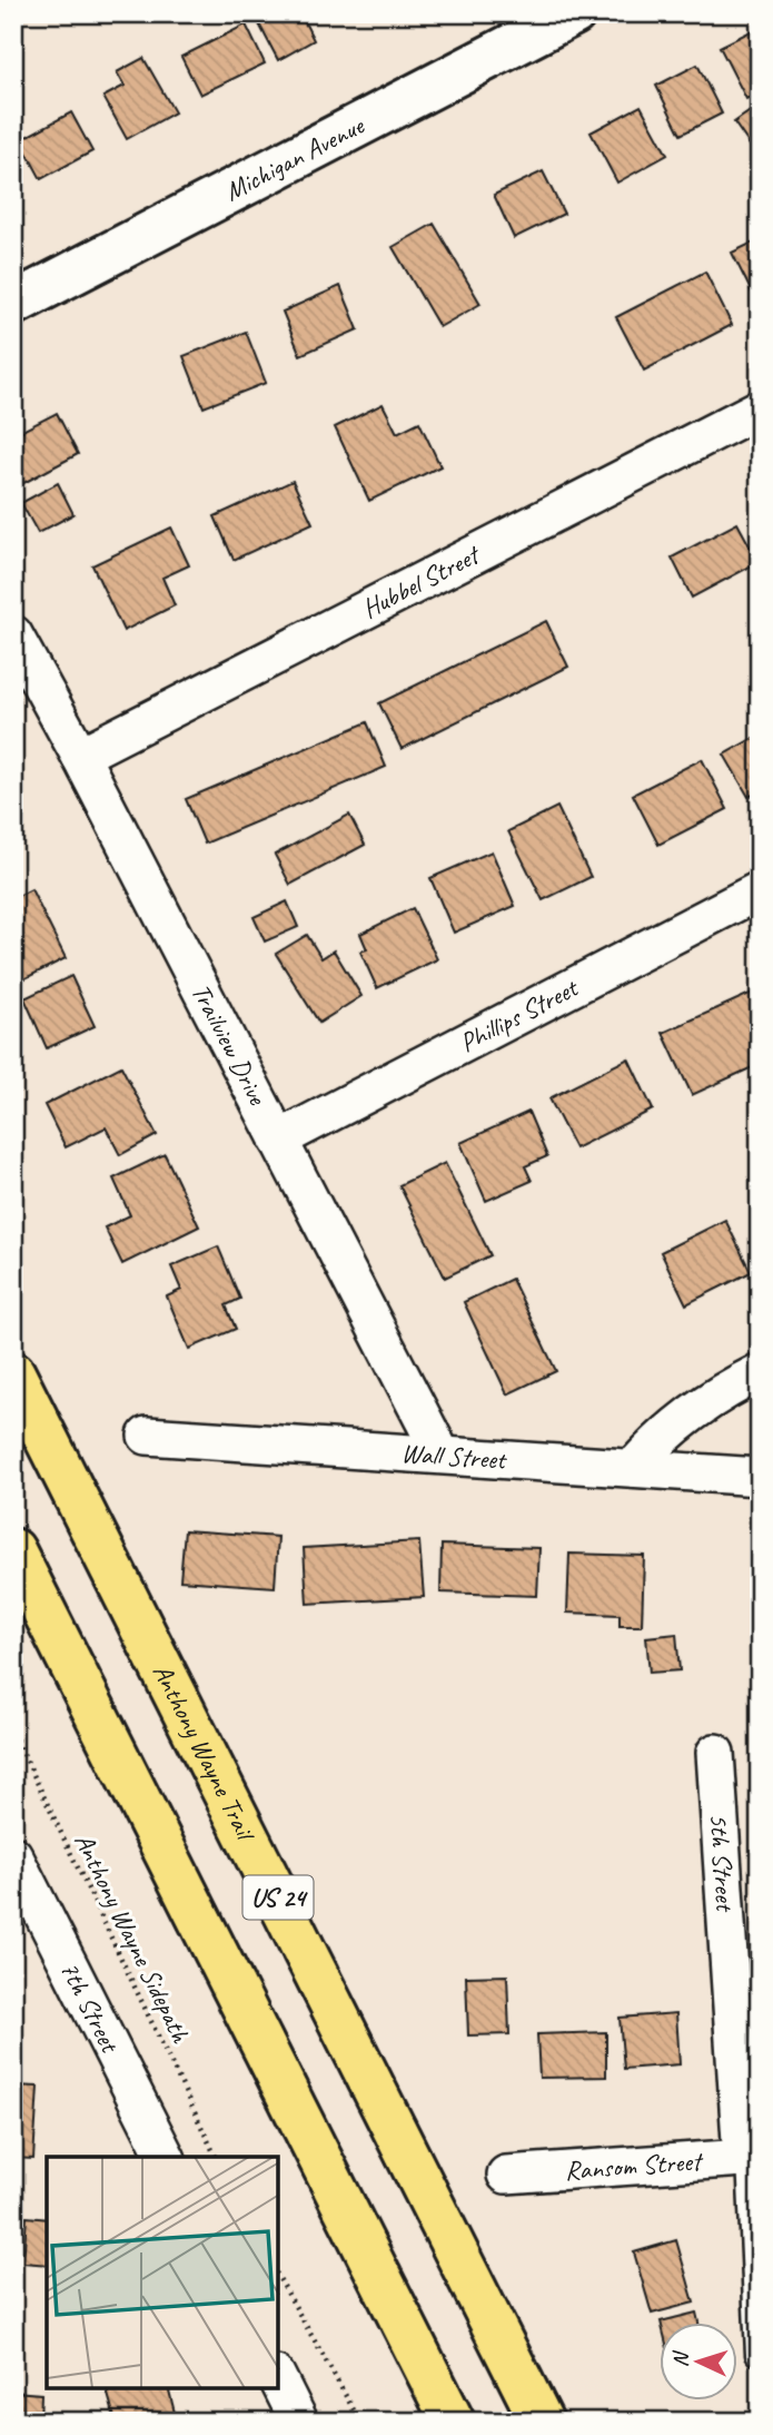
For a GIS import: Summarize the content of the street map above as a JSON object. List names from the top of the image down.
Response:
{
  "streets": {
    "highway": ["Anthony Wayne Trail", "US 24"],
    "street": [
      "Michigan Avenue",
      "Hubbel Street",
      "Phillips Street",
      "Trailview Drive",
      "Wall Street",
      "5th Street",
      "7th Street",
      "Ransom Street"
    ],
    "path": ["Anthony Wayne Sidepath"]
  },
  "crossings": [
    ["Hubbel Street", "Trailview Drive"],
    ["Phillips Street", "Trailview Drive"],
    ["Trailview Drive", "Wall Street"],
    ["5th Street", "Ransom Street"]
  ],
  "north": "left"
}
